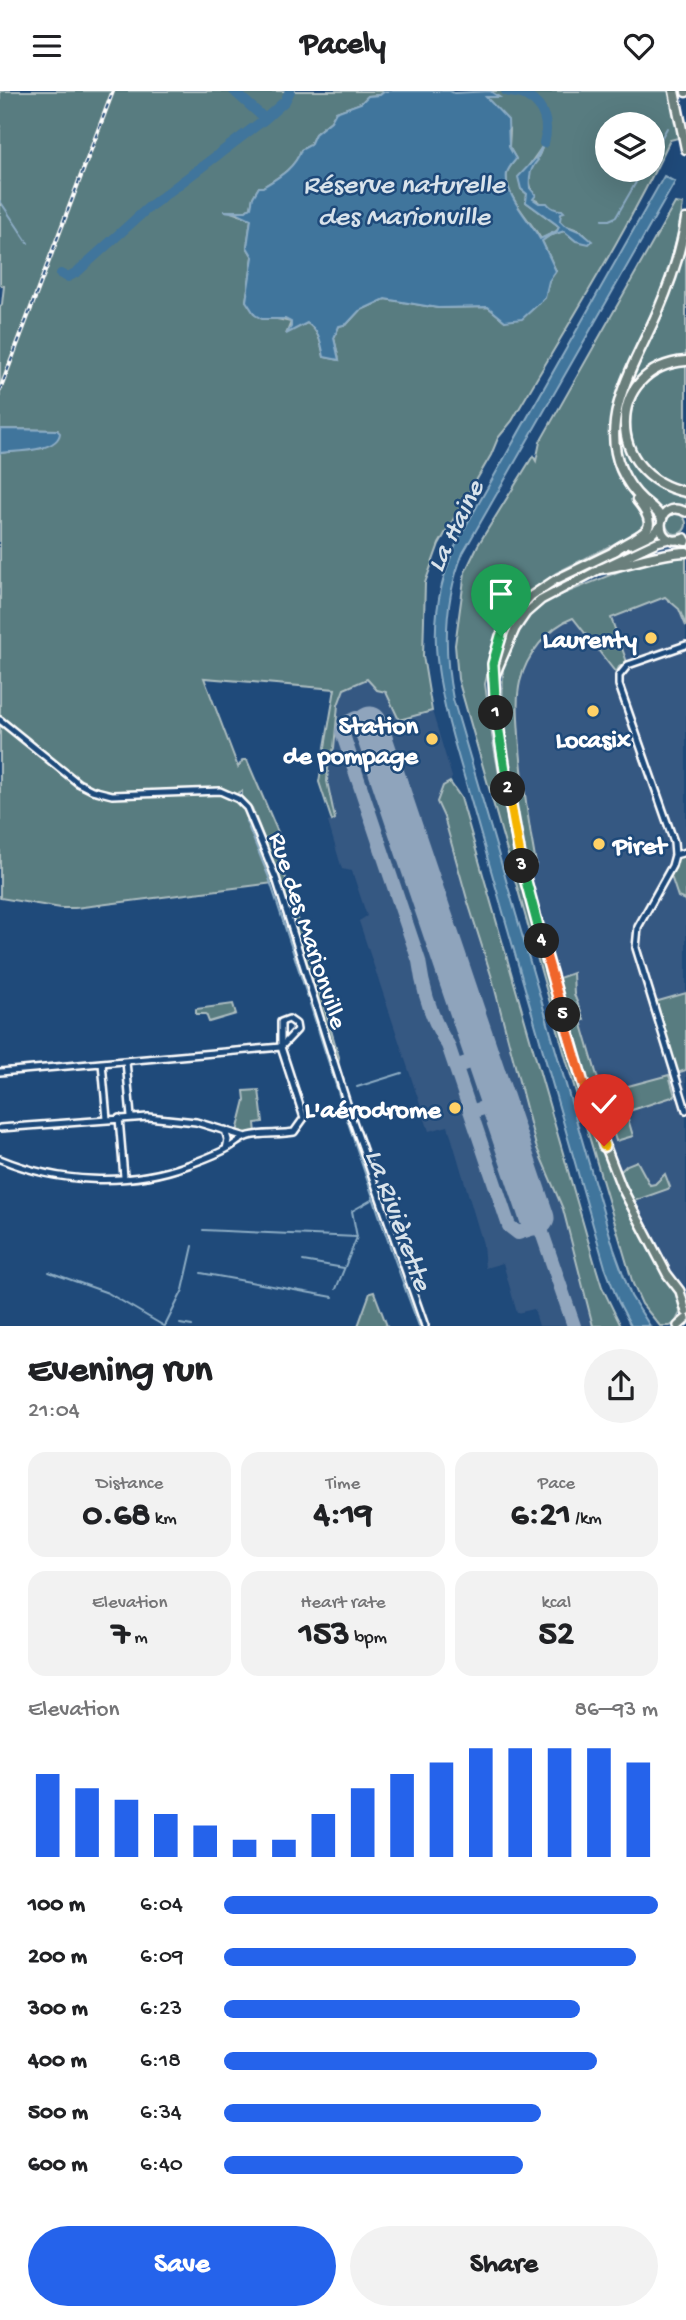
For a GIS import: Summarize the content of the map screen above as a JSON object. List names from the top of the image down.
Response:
{
  "streets": {
    "street": ["Rue des Marionville"]
  },
  "water": ["Réserve naturelle des Marionville", "La Haine", "La Rivièrette"],
  "places": [
    "Laurenty",
    "Locasix",
    "Station de pompage",
    "Piret",
    "L'aérodrome"
  ],
  "page": {
    "header": "Pacely",
    "pins": [
      "1",
      "2",
      "3",
      "4",
      "5"
    ],
    "heading": ["Evening run", "21:04"],
    "stats": [
      ["Distance", "0.68 km"],
      ["Time", "4:19"],
      ["Pace", "6:21 /km"],
      ["Elevation", "7 m"],
      ["Heart rate", "153 bpm"],
      ["kcal", "52"]
    ],
    "chart": ["Elevation", "86–93 m"],
    "list": [
      {
        "name": "100 m",
        "note": "6:04"
      },
      {
        "name": "200 m",
        "note": "6:09"
      },
      {
        "name": "300 m",
        "note": "6:23"
      },
      {
        "name": "400 m",
        "note": "6:18"
      },
      {
        "name": "500 m",
        "note": "6:34"
      },
      {
        "name": "600 m",
        "note": "6:40"
      }
    ],
    "buttons": ["Save", "Share"]
  }
}
